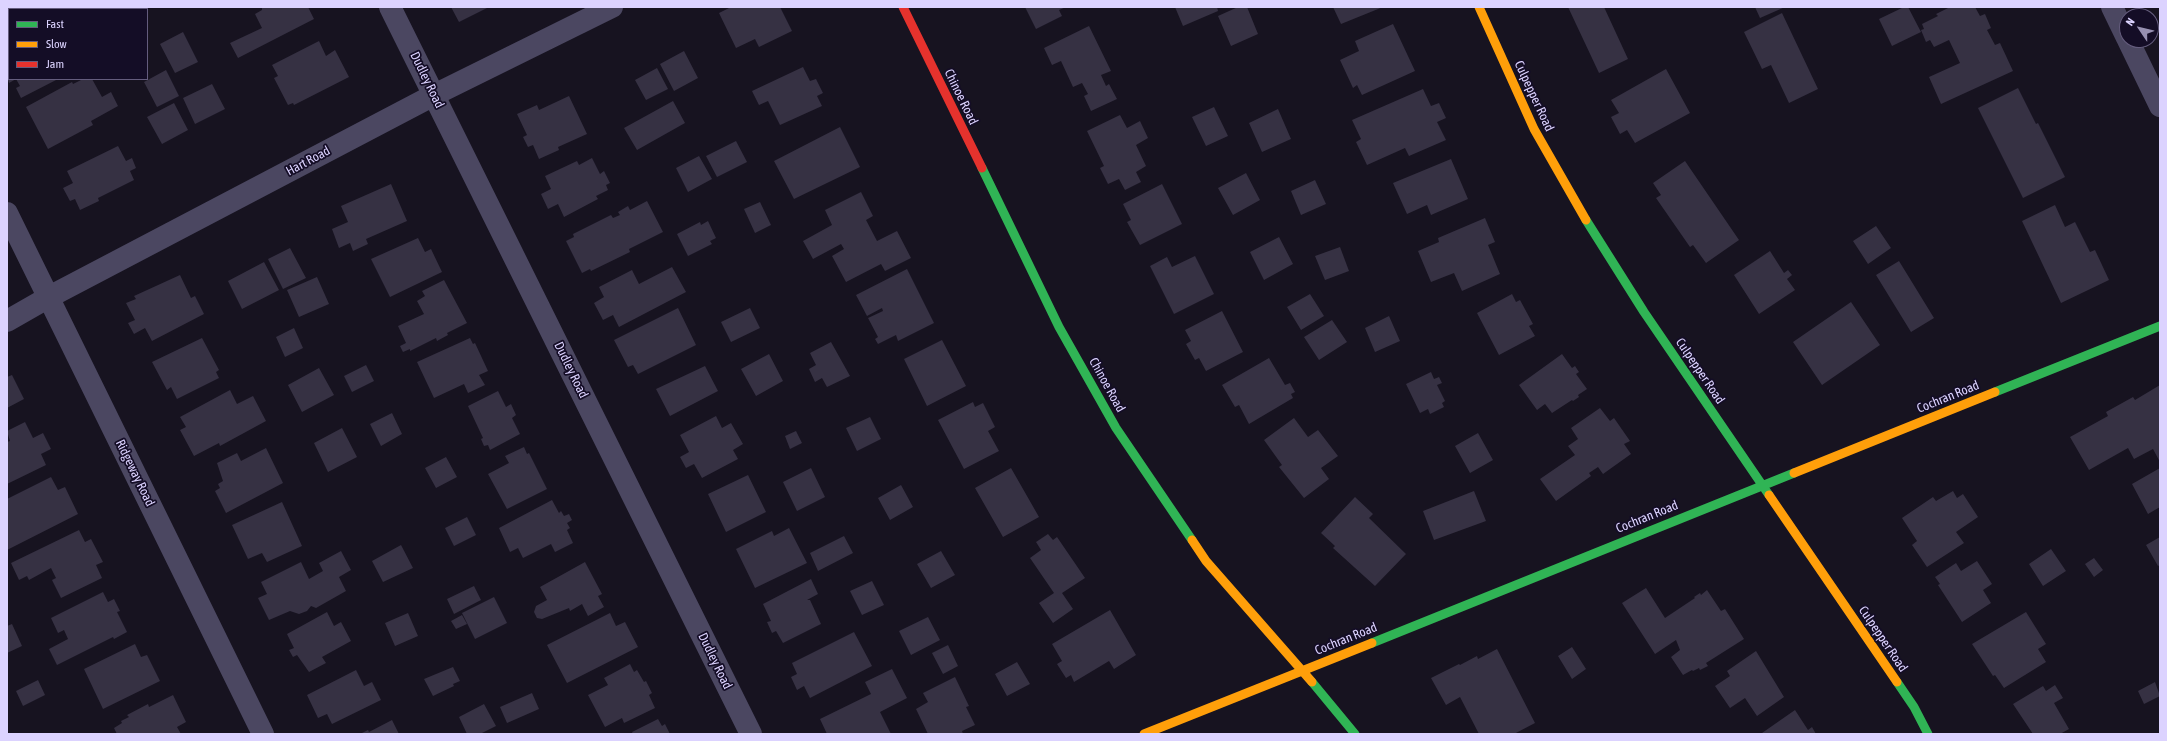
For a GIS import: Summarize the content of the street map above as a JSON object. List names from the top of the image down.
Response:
{
  "streets": {
    "street": [
      "Dudley Road",
      "Culpepper Road",
      "Chinoe Road",
      "Hart Road",
      "Cochran Road",
      "Ridgeway Road"
    ]
  },
  "crossings": [
    ["Dudley Road", "Hart Road"],
    ["Culpepper Road", "Cochran Road"],
    ["Chinoe Road", "Cochran Road"],
    ["Hart Road", "Ridgeway Road"]
  ],
  "legend": ["Fast", "Slow", "Jam"],
  "north": "top left"
}
